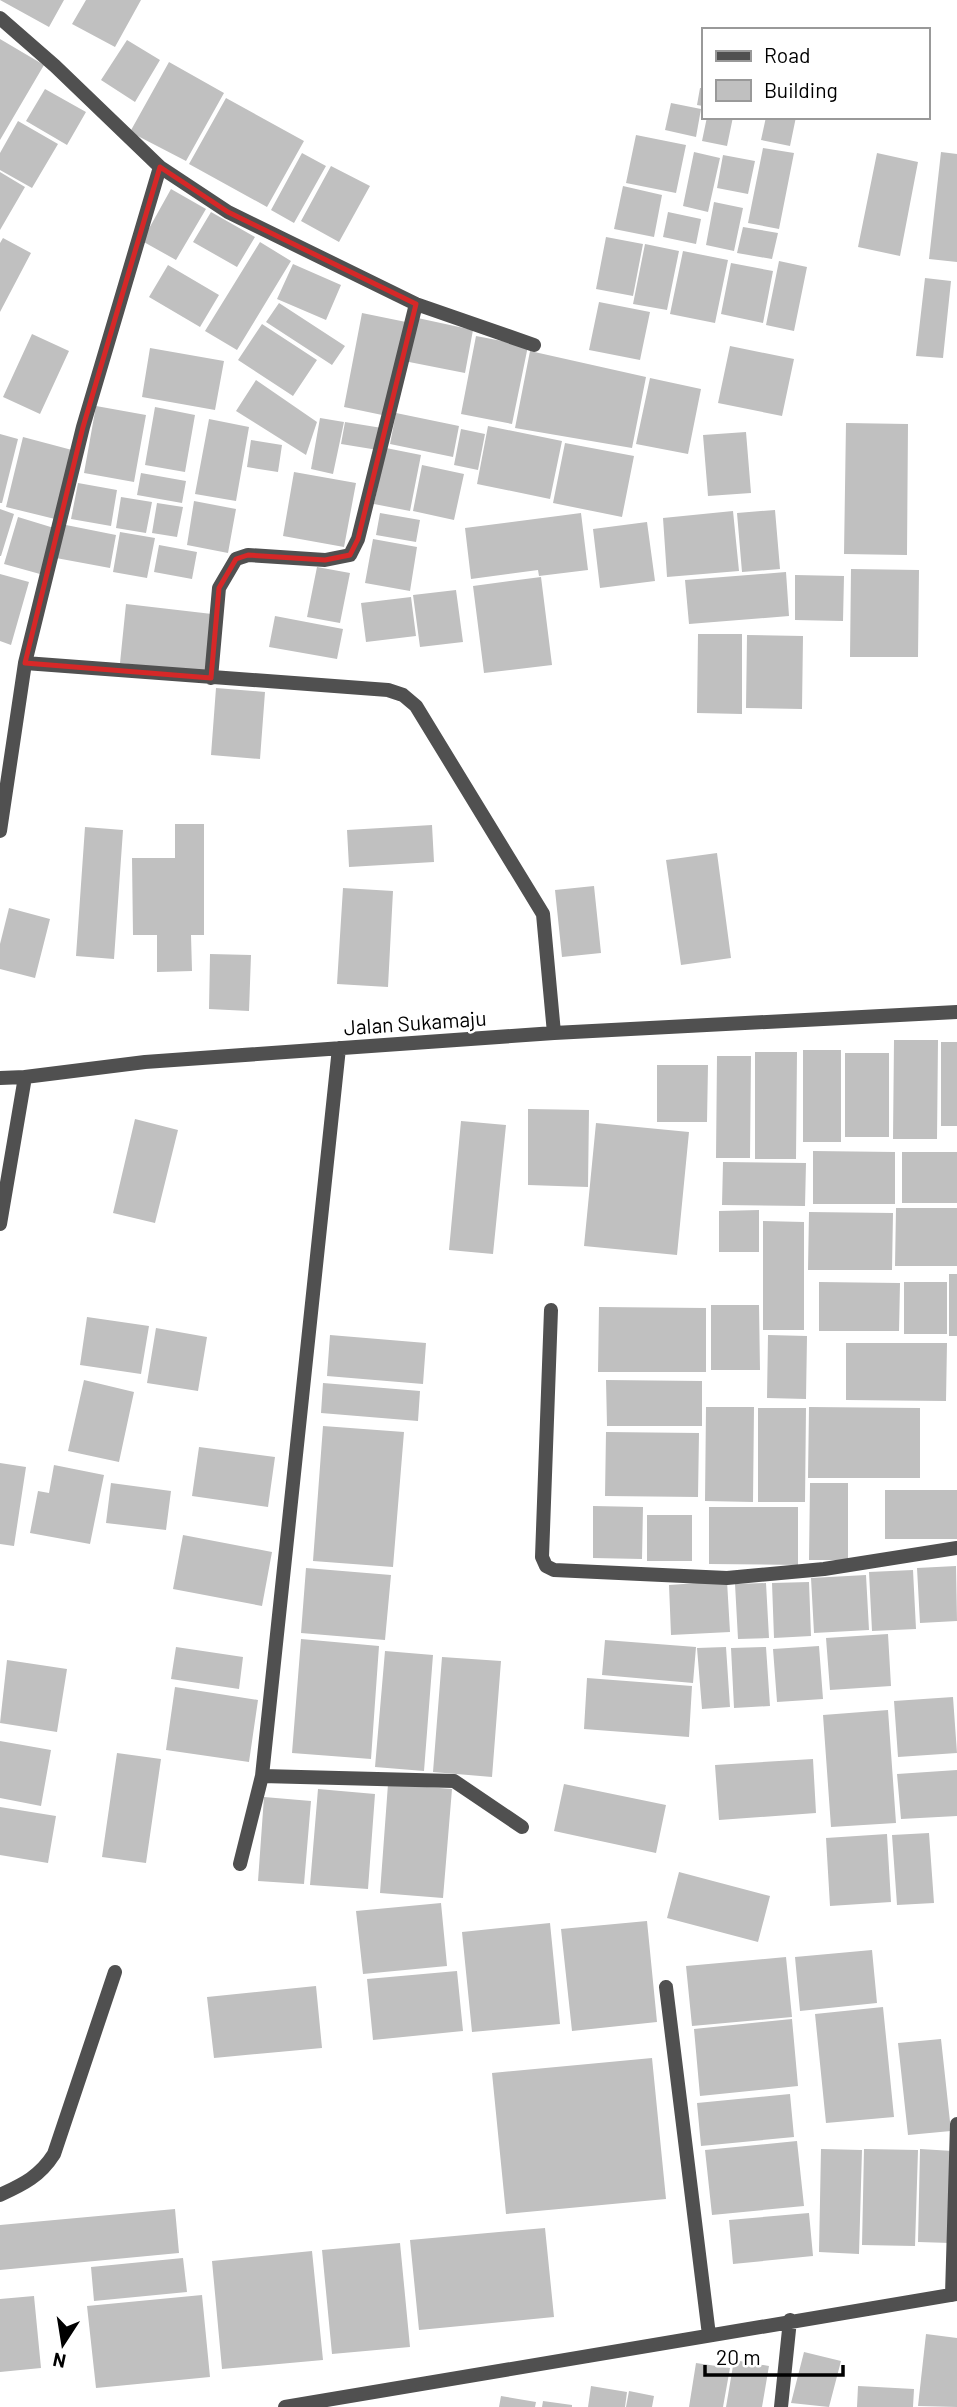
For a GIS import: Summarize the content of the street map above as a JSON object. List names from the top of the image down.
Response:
{
  "streets": {
    "street": ["Jalan Sukamaju"]
  },
  "legend": ["Road", "Building"],
  "scale_bar": "20 m",
  "north": "bottom"
}
